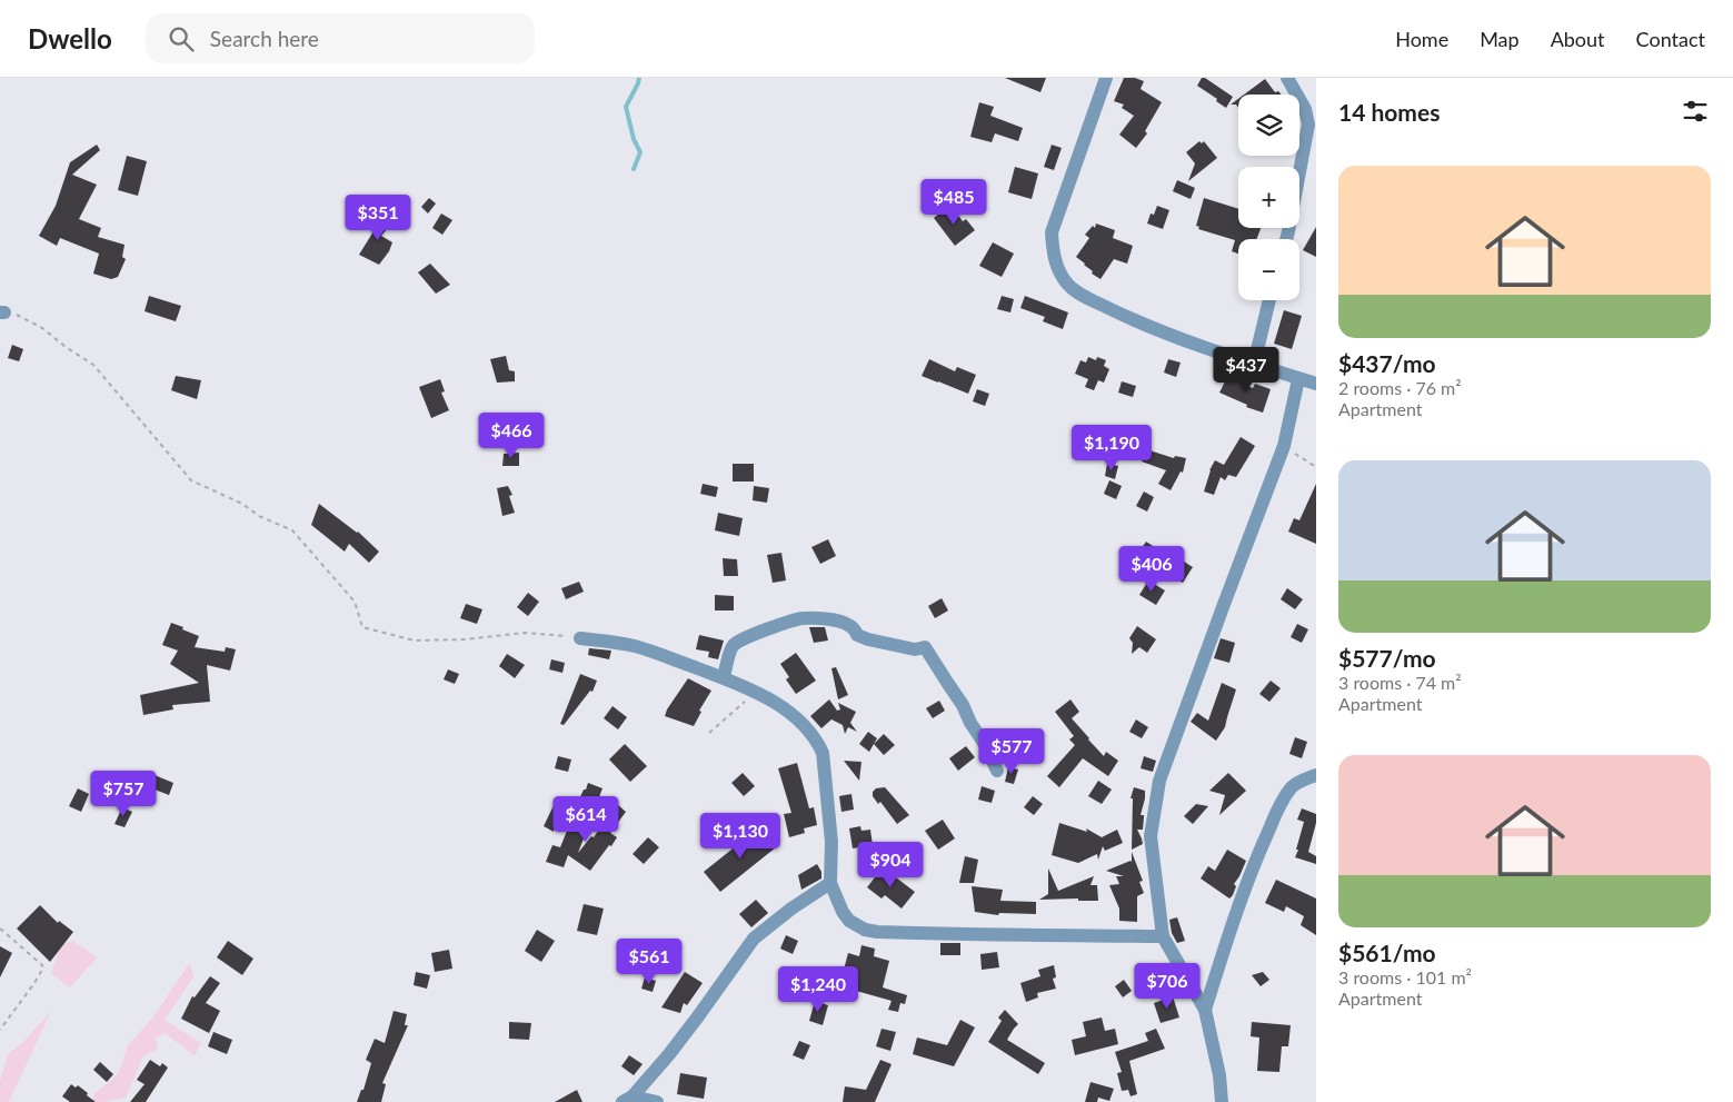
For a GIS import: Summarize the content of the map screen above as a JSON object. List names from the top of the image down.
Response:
{
  "page": {
    "header": "Dwello",
    "search": "Search here",
    "nav": [
      "Home",
      "Map",
      "About",
      "Contact"
    ],
    "heading": "14 homes",
    "map_buttons": ["+", "−"],
    "list": [
      {
        "name": "$437/mo",
        "note": "2 rooms · 76 m² · Apartment"
      },
      {
        "name": "$577/mo",
        "note": "3 rooms · 74 m² · Apartment"
      },
      {
        "name": "$561/mo",
        "note": "3 rooms · 101 m² · Apartment"
      }
    ],
    "price": [
      "$485",
      "$351",
      "$437",
      "$466",
      "$1,190",
      "$406",
      "$577",
      "$757",
      "$614",
      "$1,130",
      "$904",
      "$561",
      "$706",
      "$1,240"
    ]
  }
}
